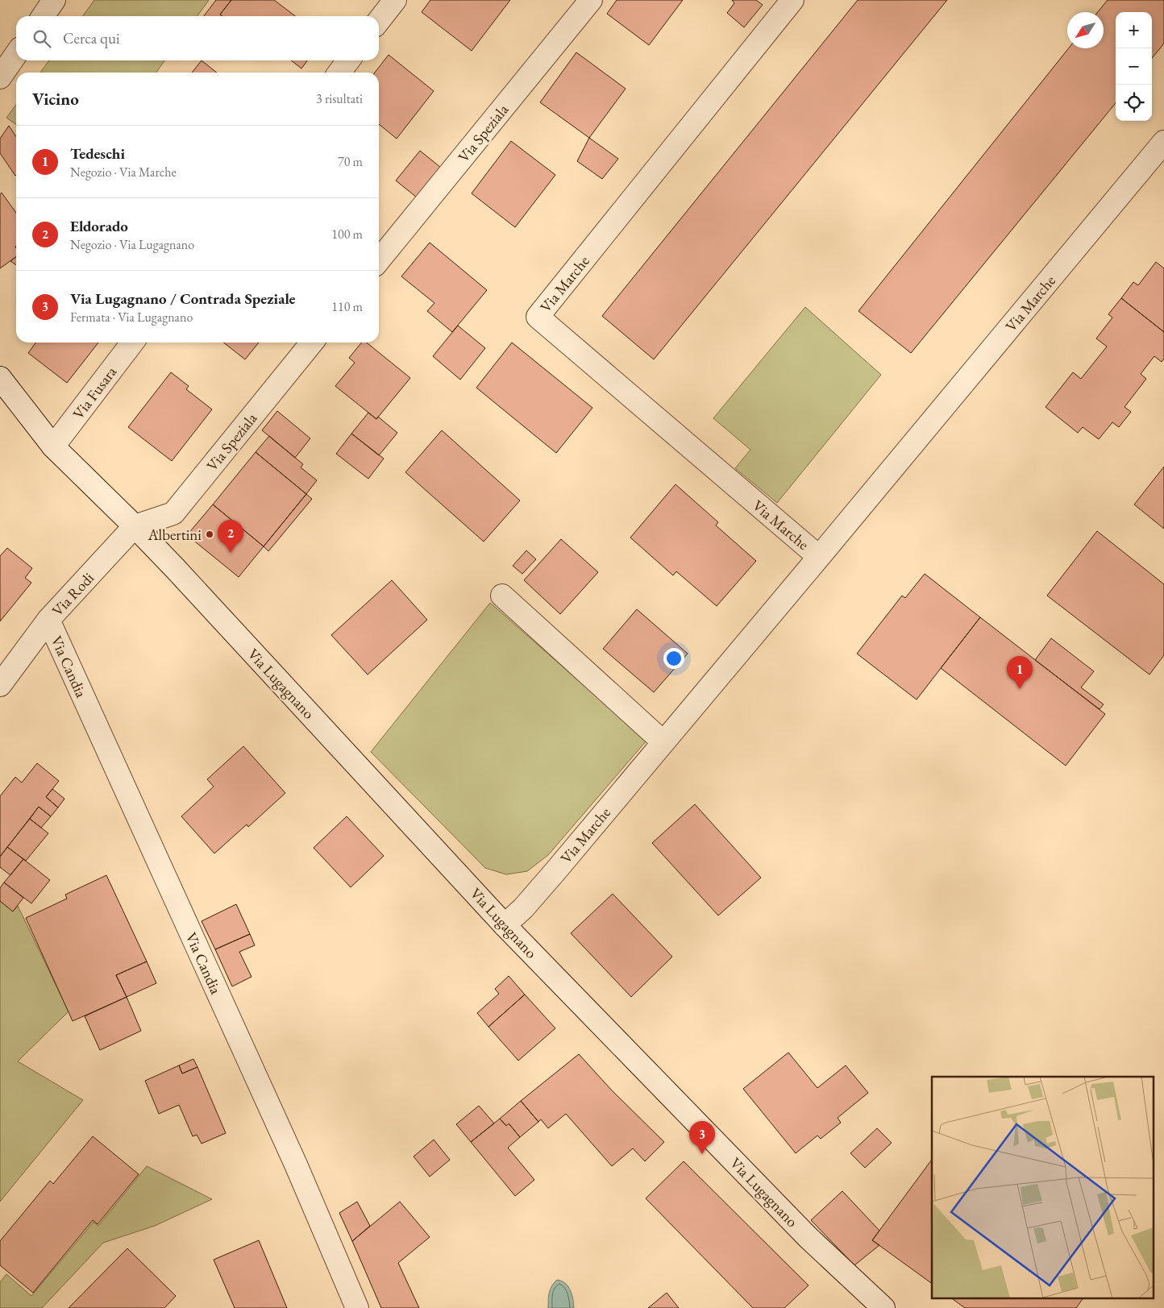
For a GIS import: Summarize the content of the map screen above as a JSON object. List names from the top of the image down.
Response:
{
  "streets": {
    "street": [
      "Via Speziala",
      "Via Marche",
      "Via Fusara",
      "Via Rodi",
      "Via Candia",
      "Via Lugagnano"
    ]
  },
  "crossings": [
    ["Via Speziala", "Via Rodi"],
    ["Via Speziala", "Via Lugagnano"],
    ["Via Marche", "Via Lugagnano"],
    ["Via Fusara", "Via Lugagnano"],
    ["Via Rodi", "Via Candia"],
    ["Via Rodi", "Via Lugagnano"]
  ],
  "places": ["Albertini"],
  "north": "bottom left",
  "page": {
    "map_buttons": ["+", "−"],
    "search": "Cerca qui",
    "heading": ["Vicino", "3 risultati"],
    "list": [
      {
        "mark": "1",
        "name": "Tedeschi",
        "note": "Negozio · Via Marche",
        "value": "70 m"
      },
      {
        "mark": "2",
        "name": "Eldorado",
        "note": "Negozio · Via Lugagnano",
        "value": "100 m"
      },
      {
        "mark": "3",
        "name": "Via Lugagnano / Contrada Speziale",
        "note": "Fermata · Via Lugagnano",
        "value": "110 m"
      }
    ],
    "pins": ["2", "1", "3"]
  }
}
